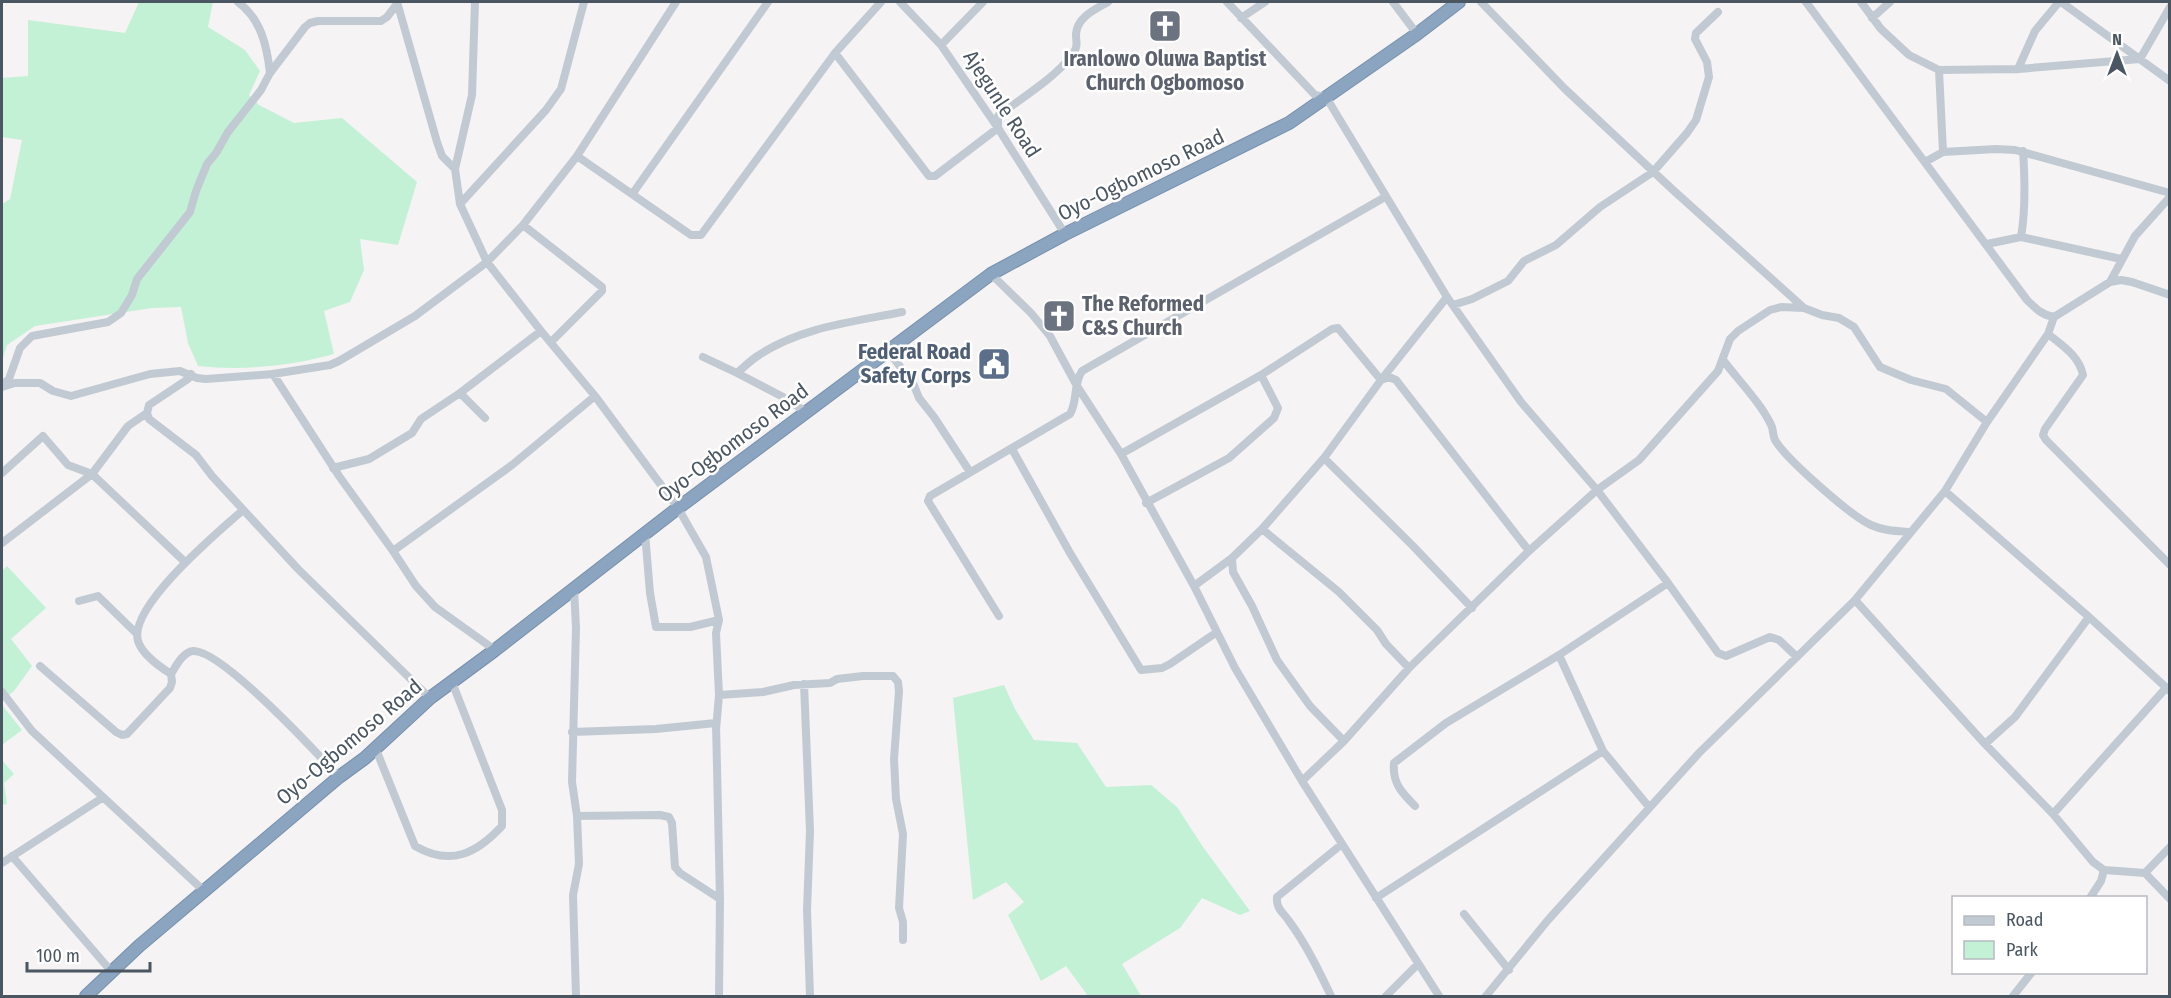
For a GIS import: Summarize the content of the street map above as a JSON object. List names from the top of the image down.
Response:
{
  "streets": {
    "highway": ["Oyo-Ogbomoso Road"],
    "street": ["Ajegunle Road"]
  },
  "crossings": [
    ["Ajegunle Road", "Oyo-Ogbomoso Road"]
  ],
  "places": {
    "church": ["Iranlowo Oluwa Baptist Church Ogbomoso", "The Reformed C&S Church"],
    "public building": ["Federal Road Safety Corps"]
  },
  "legend": ["Road", "Park"],
  "scale_bar": "100 m",
  "north": "top"
}
